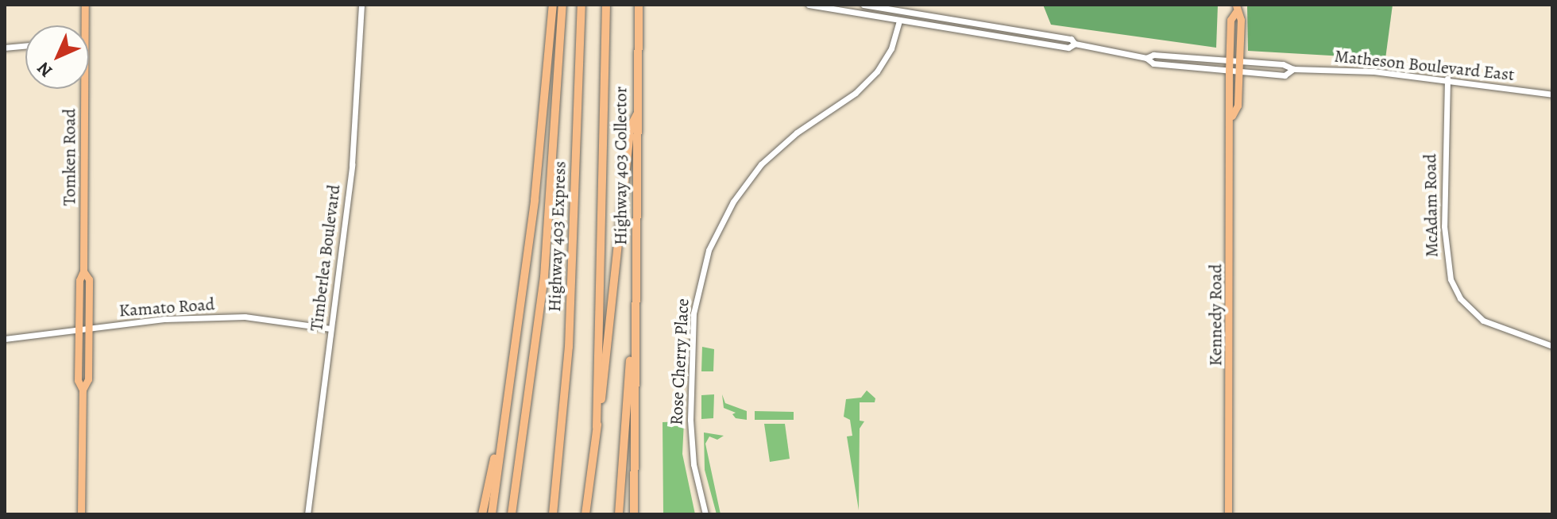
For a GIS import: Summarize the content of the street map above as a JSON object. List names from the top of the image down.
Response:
{
  "streets": {
    "highway": ["Highway 403 Collector", "Highway 403 Express"],
    "main road": ["Tomken Road", "Kennedy Road"],
    "street": [
      "Matheson Boulevard East",
      "McAdam Road",
      "Timberlea Boulevard",
      "Kamato Road",
      "Rose Cherry Place"
    ]
  },
  "crossings": [
    ["Matheson Boulevard East", "McAdam Road"],
    ["Matheson Boulevard East", "Kennedy Road"],
    ["Matheson Boulevard East", "Rose Cherry Place"],
    ["Tomken Road", "Kamato Road"],
    ["Timberlea Boulevard", "Kamato Road"]
  ],
  "north": "bottom left"
}
